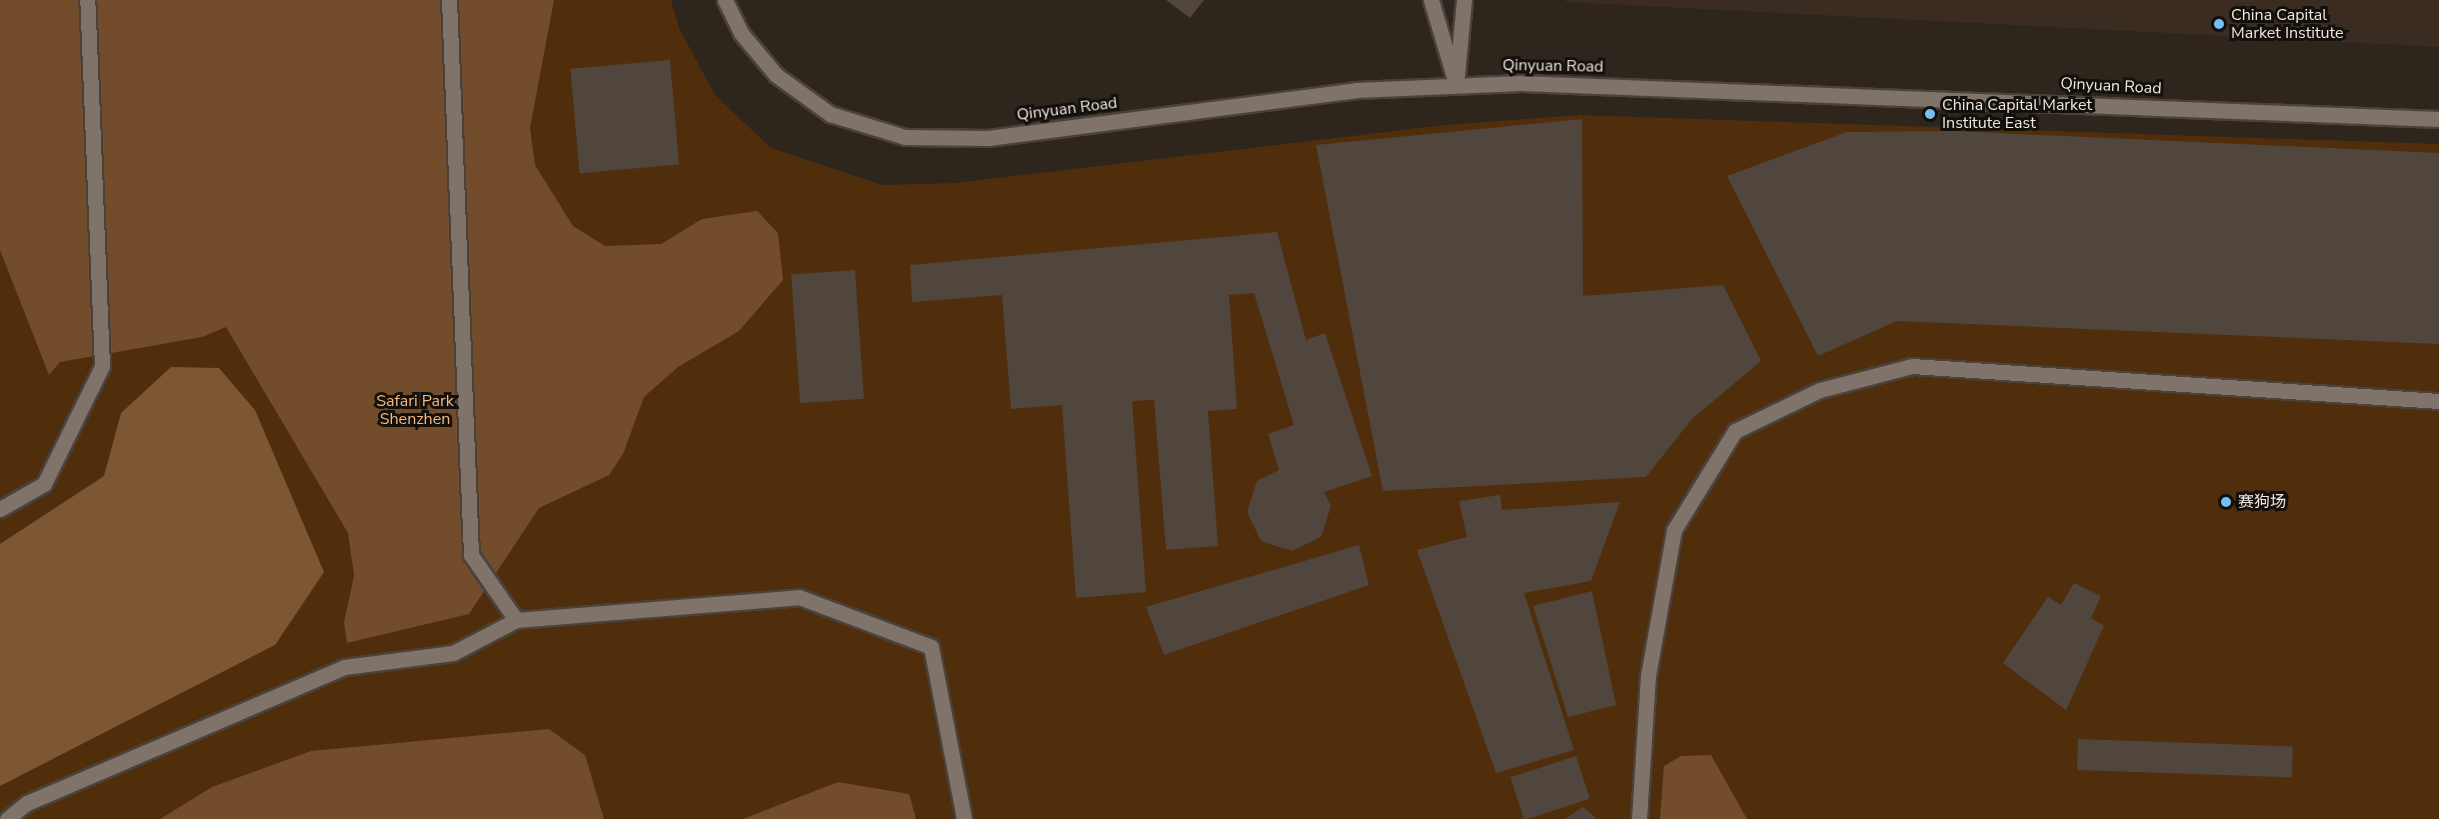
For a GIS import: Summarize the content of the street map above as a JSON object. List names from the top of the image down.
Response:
{
  "streets": {
    "street": ["Qinyuan Road"]
  },
  "parks": ["Safari Park Shenzhen"],
  "places": ["China Capital Market Institute", "China Capital Market Institute East", "赛狗场"]
}
